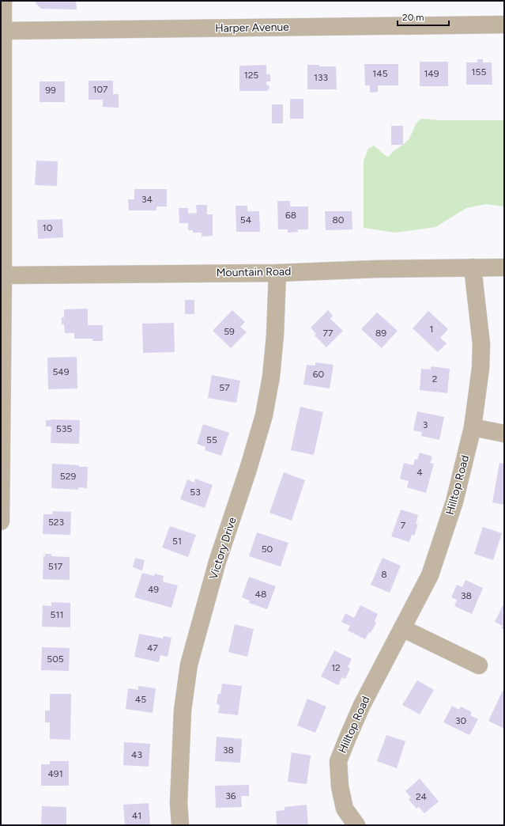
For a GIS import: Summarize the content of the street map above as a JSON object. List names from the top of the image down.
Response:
{
  "streets": {
    "street": [
      "Harper Avenue",
      "Mountain Road",
      "Hilltop Road",
      "Victory Drive"
    ]
  },
  "crossings": [
    ["Mountain Road", "Hilltop Road"],
    ["Mountain Road", "Victory Drive"]
  ],
  "house_numbers": [
    "155",
    "145",
    "149",
    "125",
    "133",
    "107",
    "99",
    "34",
    "68",
    "54",
    "80",
    "10",
    "1",
    "59",
    "77",
    "89",
    "549",
    "60",
    "2",
    "57",
    "3",
    "535",
    "55",
    "4",
    "529",
    "53",
    "523",
    "7",
    "51",
    "50",
    "517",
    "8",
    "49",
    "48",
    "38",
    "511",
    "47",
    "505",
    "12",
    "45",
    "30",
    "38",
    "43",
    "491",
    "36",
    "24",
    "41"
  ],
  "scale_bar": "20 m"
}
